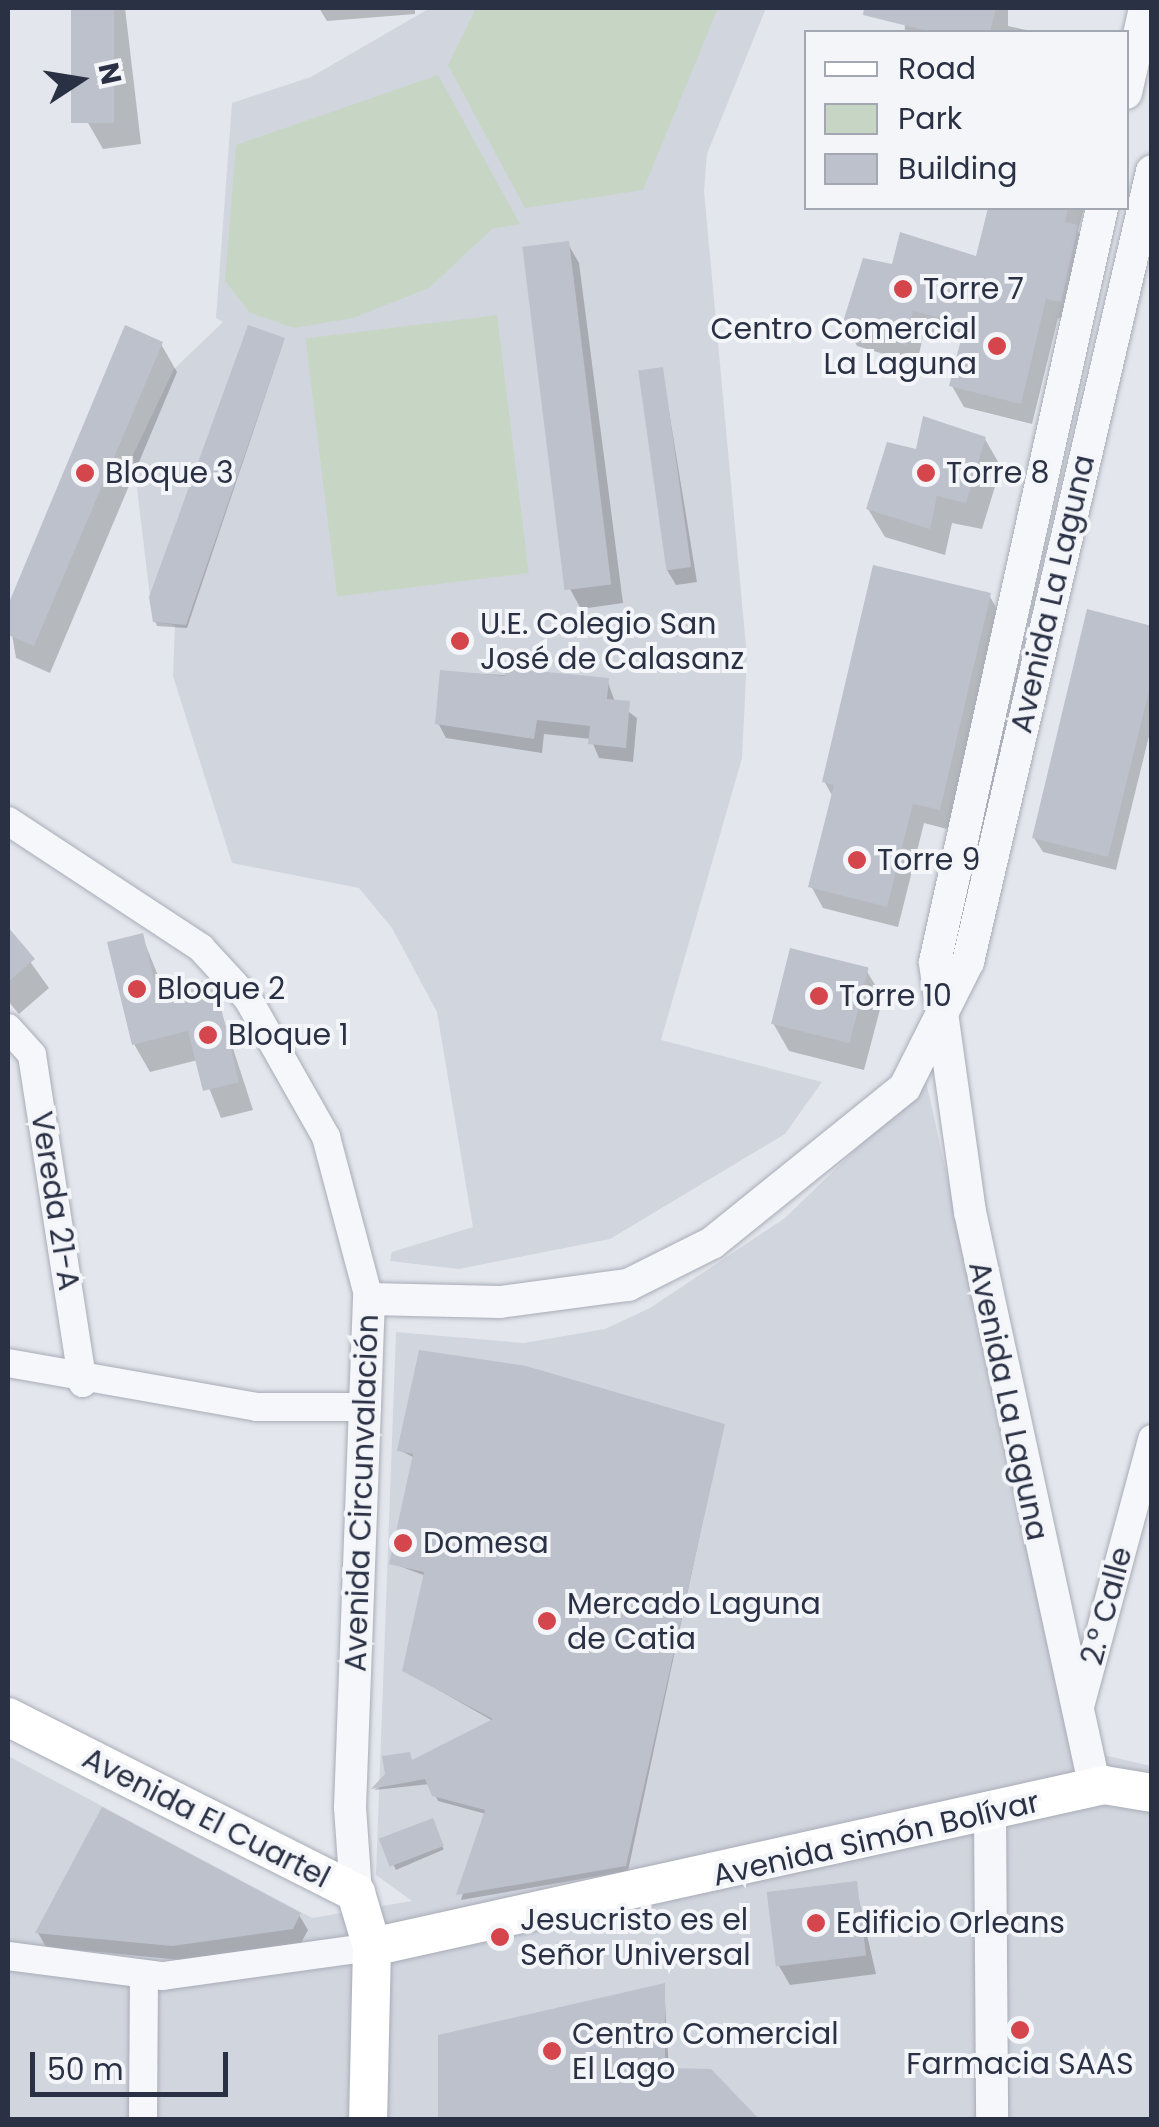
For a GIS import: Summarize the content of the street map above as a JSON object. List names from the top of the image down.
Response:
{
  "streets": {
    "main road": ["Avenida El Cuartel", "Avenida Simón Bolívar"],
    "street": [
      "Avenida La Laguna",
      "Vereda 21-A",
      "Avenida Circunvalación",
      "2.° Calle"
    ]
  },
  "crossings": [
    ["Avenida La Laguna", "Avenida Circunvalación"],
    ["Avenida La Laguna", "2.° Calle"],
    ["Avenida La Laguna", "Avenida Simón Bolívar"],
    ["Avenida Circunvalación", "Avenida El Cuartel"],
    ["Avenida El Cuartel", "Avenida Simón Bolívar"]
  ],
  "places": [
    "Torre 7",
    "Centro Comercial La Laguna",
    "Bloque 3",
    "Torre 8",
    "U.E. Colegio San José de Calasanz",
    "Torre 9",
    "Bloque 2",
    "Torre 10",
    "Bloque 1",
    "Domesa",
    "Mercado Laguna de Catia",
    "Edificio Orleans",
    "Jesucristo es el Señor Universal",
    "Farmacia SAAS",
    "Centro Comercial El Lago"
  ],
  "legend": ["Road", "Park", "Building"],
  "scale_bar": "50 m",
  "north": "right"
}
